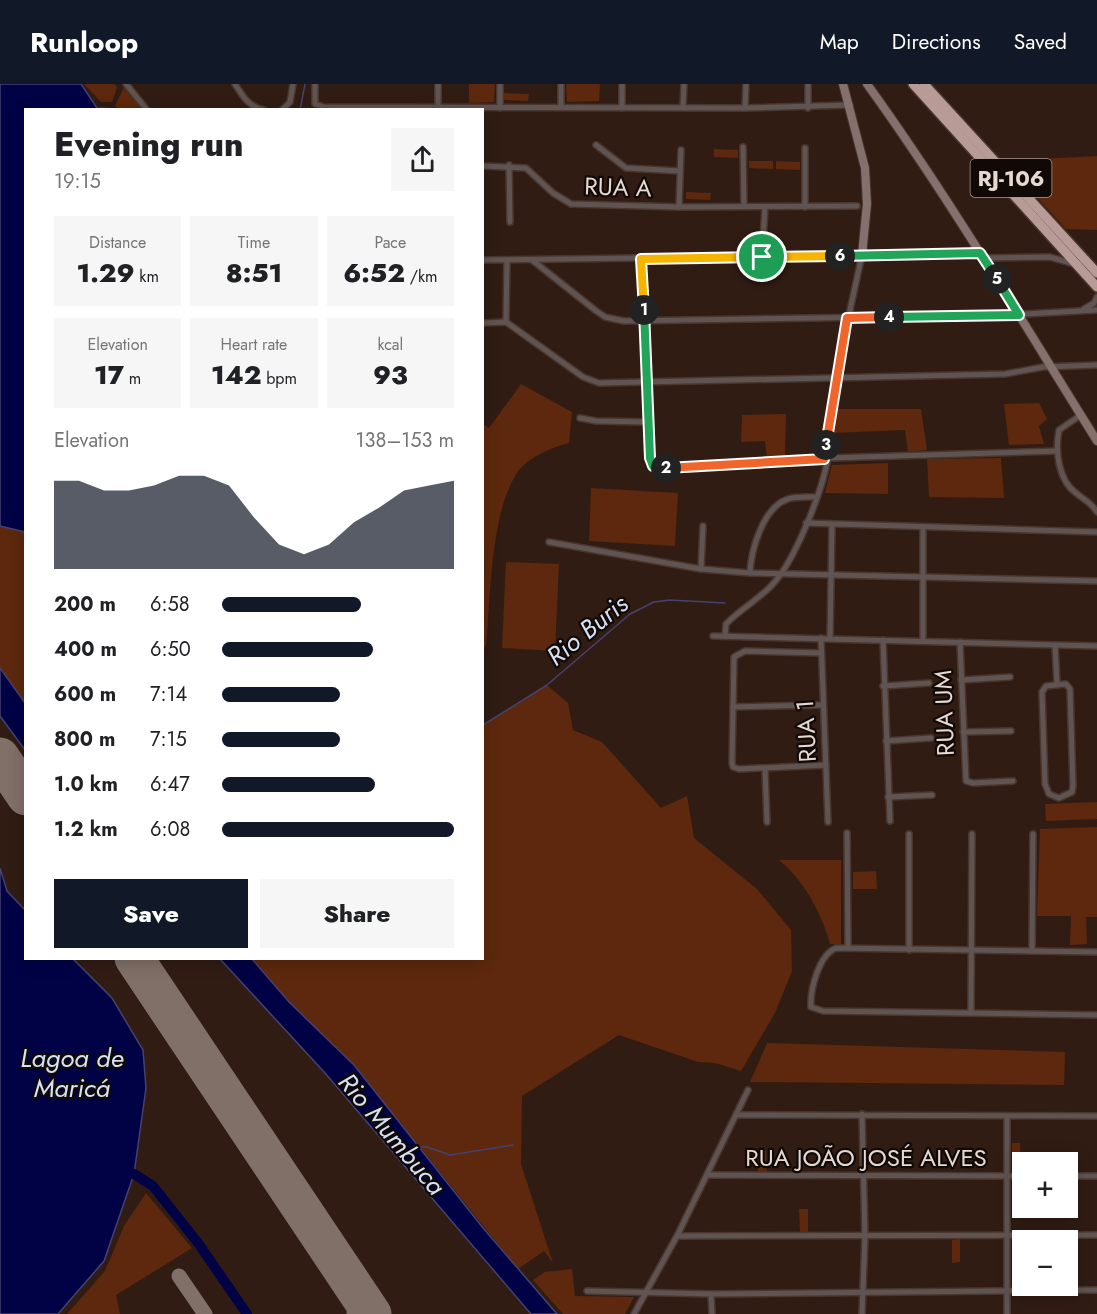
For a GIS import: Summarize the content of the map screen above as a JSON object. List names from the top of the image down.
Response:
{
  "streets": {
    "highway": ["RJ-106"],
    "street": [
      "RUA A",
      "RUA UM",
      "RUA 1",
      "RUA JOÃO JOSÉ ALVES"
    ]
  },
  "water": ["Rio Buris", "Lagoa de Maricá", "Rio Mumbuca"],
  "page": {
    "header": "Runloop",
    "nav": ["Map", "Directions", "Saved"],
    "heading": ["Evening run", "19:15"],
    "stats": [
      ["Distance", "1.29 km"],
      ["Time", "8:51"],
      ["Pace", "6:52 /km"],
      ["Elevation", "17 m"],
      ["Heart rate", "142 bpm"],
      ["kcal", "93"]
    ],
    "pins": [
      "6",
      "5",
      "1",
      "4",
      "3",
      "2"
    ],
    "chart": ["Elevation", "138–153 m"],
    "list": [
      {
        "name": "200 m",
        "note": "6:58"
      },
      {
        "name": "400 m",
        "note": "6:50"
      },
      {
        "name": "600 m",
        "note": "7:14"
      },
      {
        "name": "800 m",
        "note": "7:15"
      },
      {
        "name": "1.0 km",
        "note": "6:47"
      },
      {
        "name": "1.2 km",
        "note": "6:08"
      }
    ],
    "buttons": ["Save", "Share"],
    "map_buttons": ["+", "−"]
  }
}
